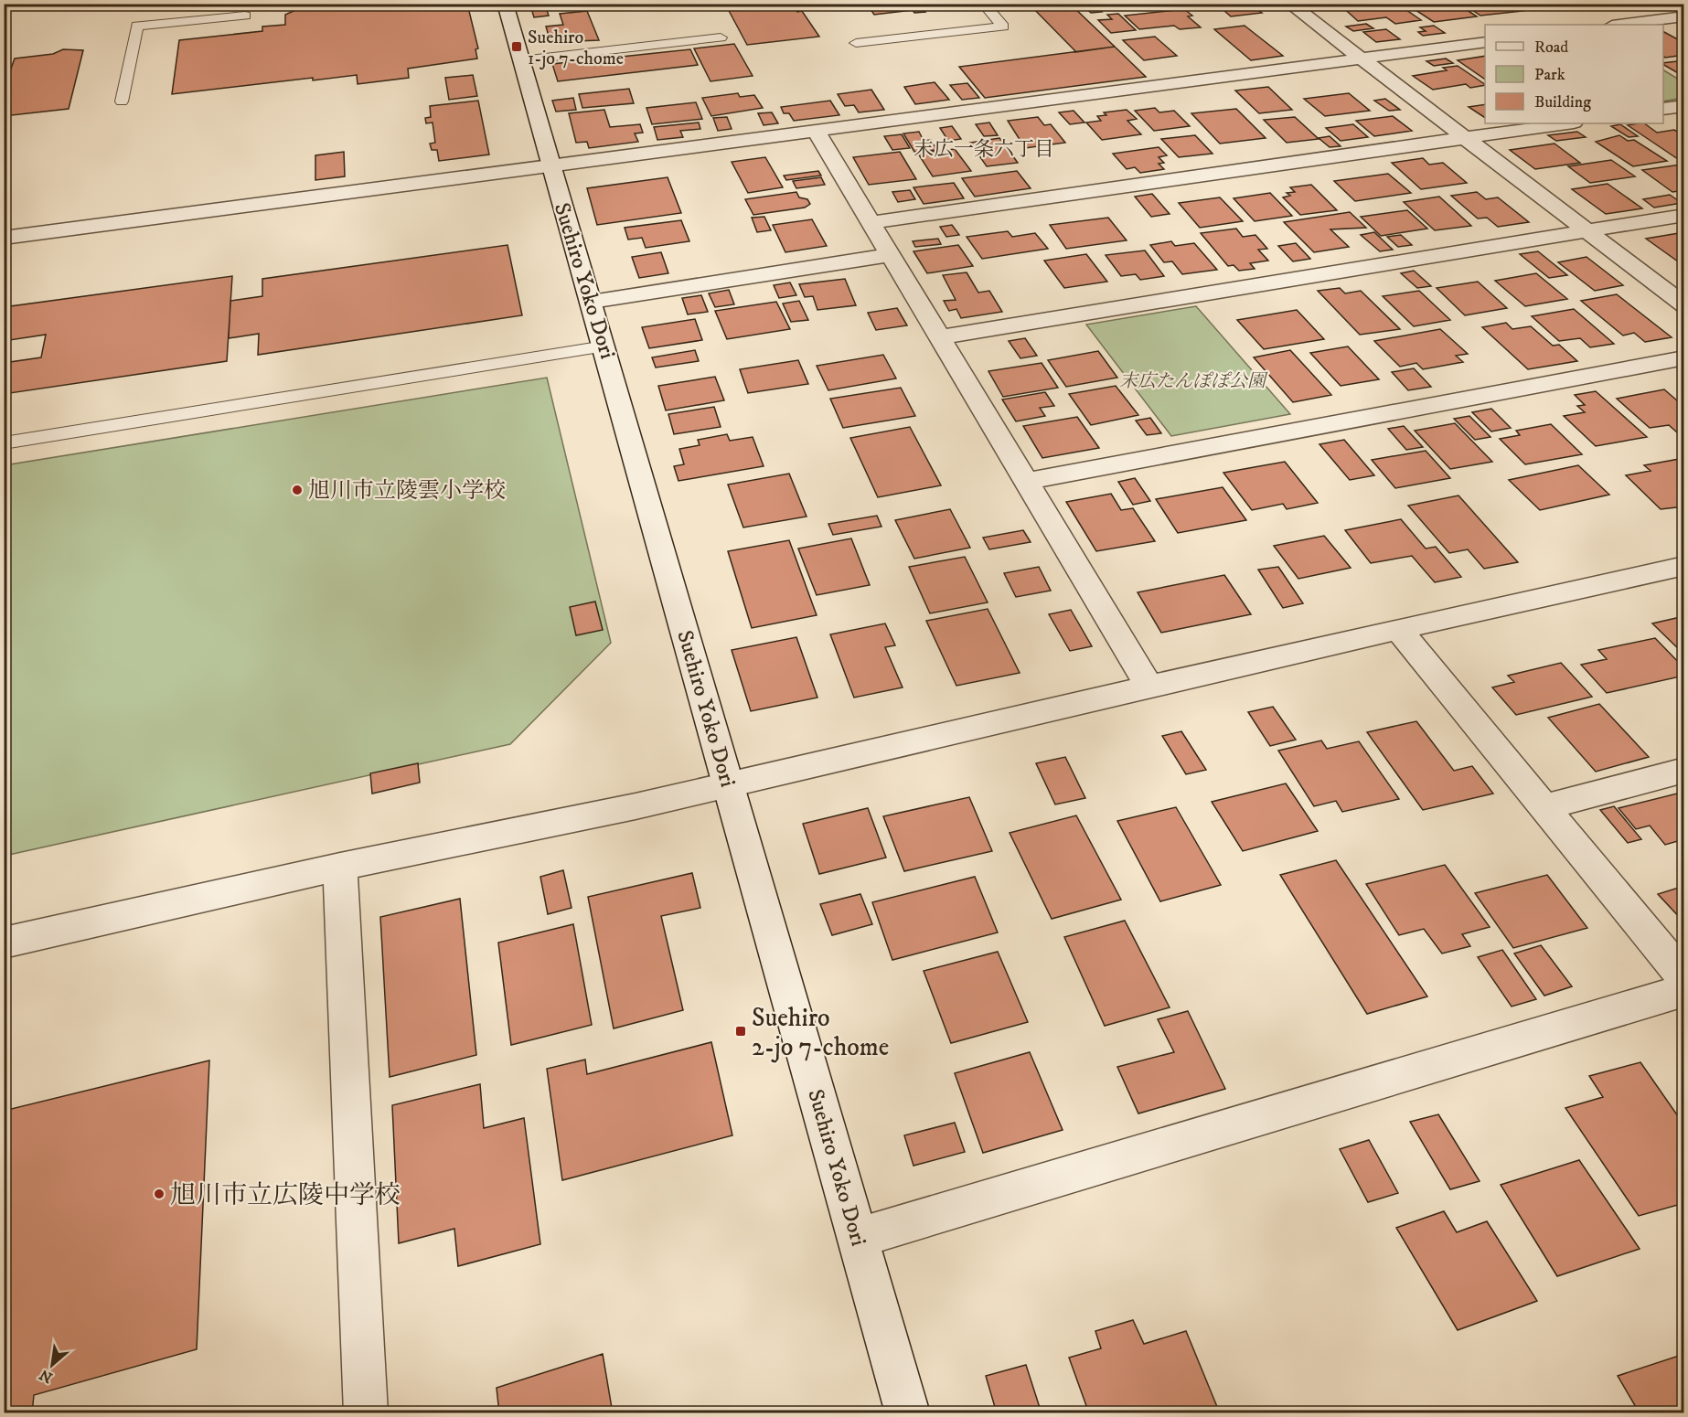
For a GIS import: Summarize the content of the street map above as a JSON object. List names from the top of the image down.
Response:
{
  "streets": {
    "street": ["Suehiro Yoko Dori"]
  },
  "districts": ["末広一条六丁目"],
  "parks": ["末広たんぽぽ公園"],
  "places": {
    "transit": ["Suehiro 1-jo 7-chome", "Suehiro 2-jo 7-chome"],
    "other": ["旭川市立陵雲小学校", "旭川市立広陵中学校"]
  },
  "legend": ["Road", "Park", "Building"],
  "north": "bottom left"
}
